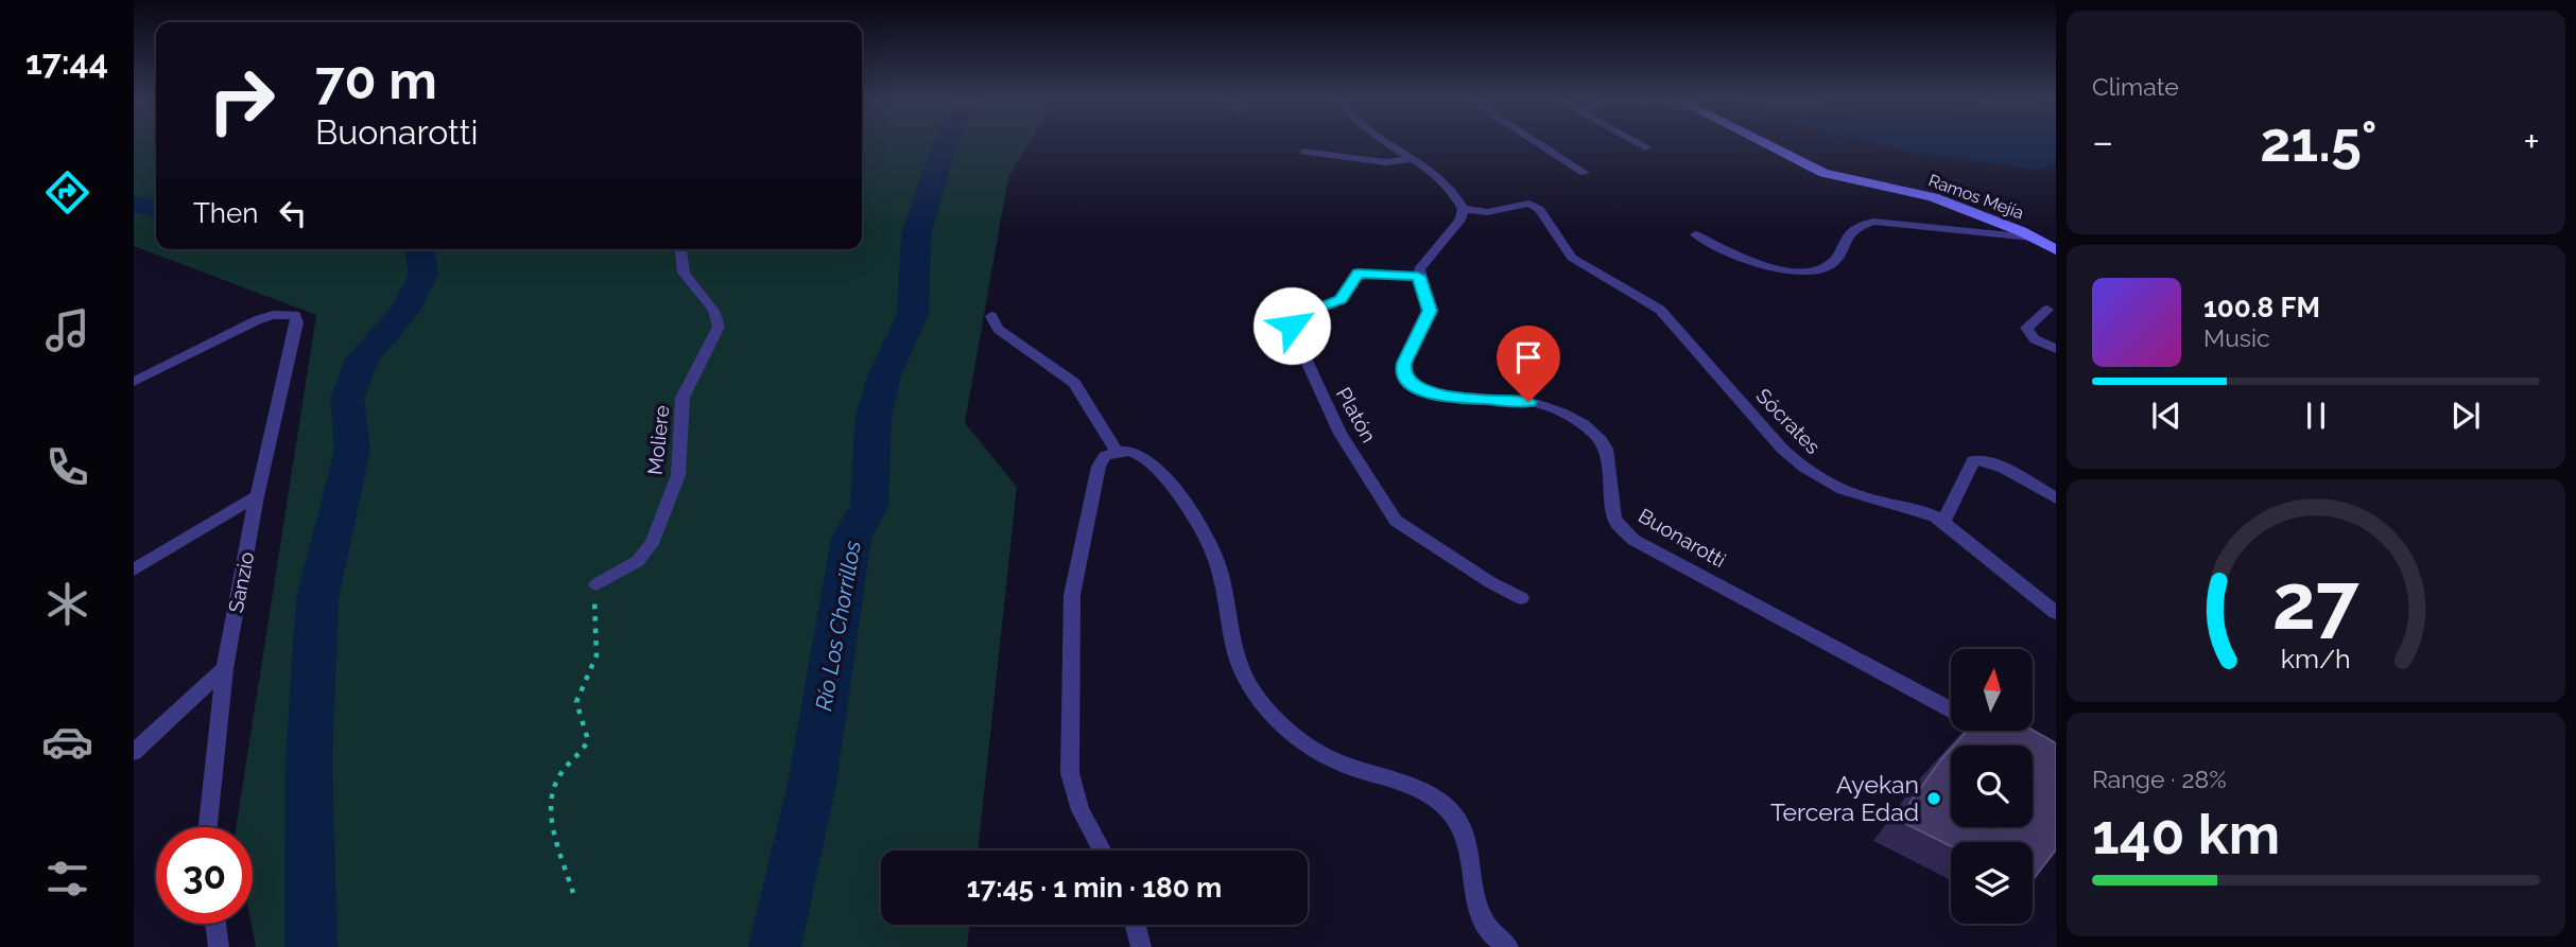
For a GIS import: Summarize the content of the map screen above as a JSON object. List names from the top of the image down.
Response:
{
  "streets": {
    "street": [
      "Ramos Mejía",
      "Platón",
      "Sócrates",
      "Moliere",
      "Buonarotti",
      "Sanzio"
    ]
  },
  "crossings": [
    ["Platón", "Buonarotti"]
  ],
  "water": ["Río Los Chorrillos"],
  "places": ["Ayekan Tercera Edad"],
  "north": "top",
  "page": {
    "tabs": "17:44",
    "tile": [
      "Climate",
      ["Range · 28%", "140 km"]
    ],
    "turn": ["70 m", "Buonarotti"],
    "heat": ["−", "21.5°", "+"],
    "then": "Then",
    "song": ["100.8 FM", "Music"],
    "limit": "30",
    "trip": "17:45 · 1 min · 180 m",
    "gauge": ["27", "km/h"]
  }
}
